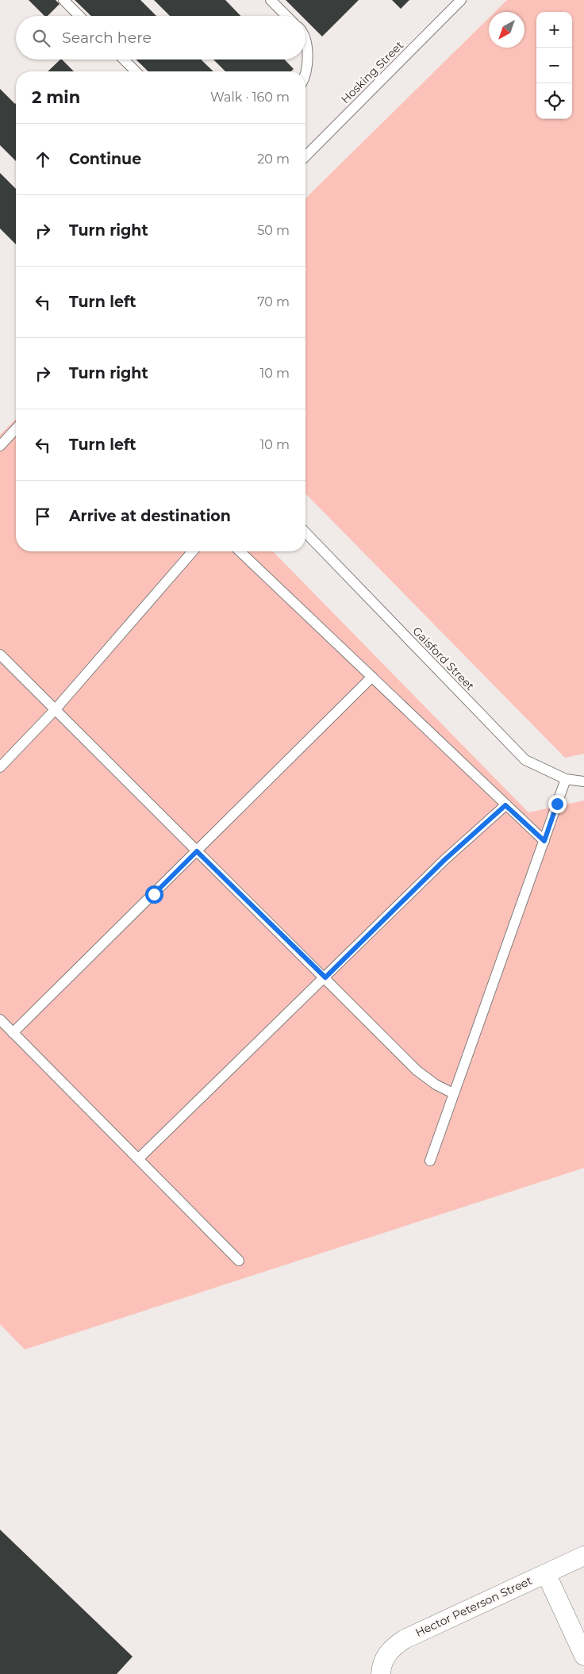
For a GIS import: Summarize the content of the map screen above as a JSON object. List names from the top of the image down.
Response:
{
  "streets": {
    "street": ["Hector Peterson Street"],
    "lane": ["Hosking Street", "Gaisford Street"]
  },
  "north": "bottom left",
  "page": {
    "map_buttons": ["+", "−"],
    "search": "Search here",
    "heading": ["2 min", "Walk · 160 m"],
    "list": [
      ["Continue", "20 m"],
      ["Turn right", "50 m"],
      ["Turn left", "70 m"],
      ["Turn right", "10 m"],
      ["Turn left", "10 m"],
      "Arrive at destination"
    ]
  }
}
